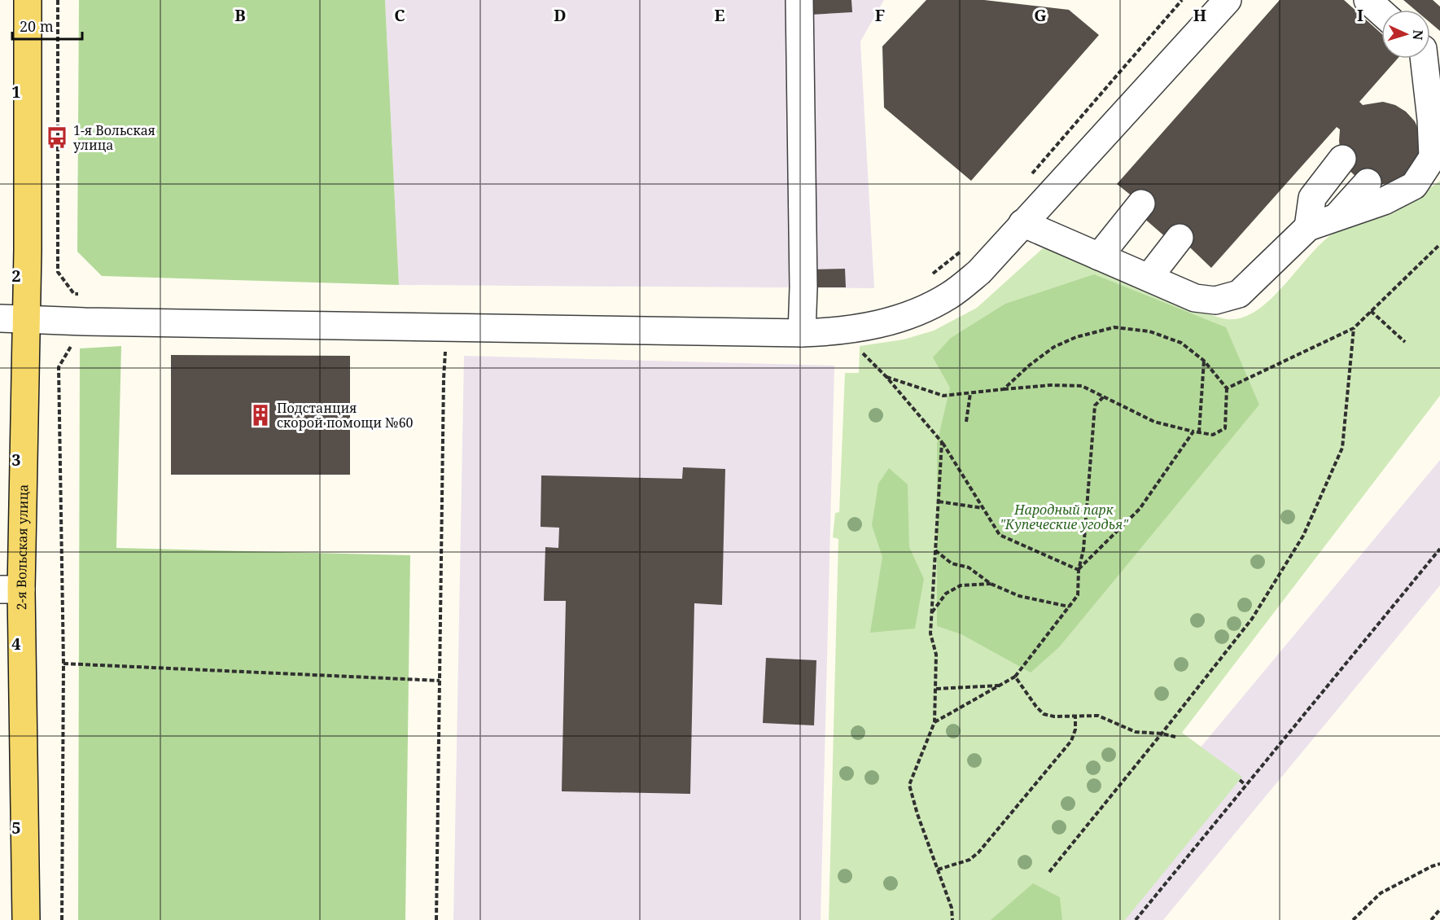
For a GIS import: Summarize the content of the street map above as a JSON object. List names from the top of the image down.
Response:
{
  "streets": {
    "main road": ["2-я Вольская улица"]
  },
  "parks": ["Народный парк \"Купеческие угодья\""],
  "places": {
    "bus stop": ["1-я Вольская улица"],
    "building": ["Подстанция скорой помощи №60"]
  },
  "scale_bar": "20 m",
  "north": "right",
  "grid": {
    "columns": [
      "B",
      "C",
      "D",
      "E",
      "F",
      "G",
      "H",
      "I"
    ],
    "rows": [
      "1",
      "2",
      "3",
      "4",
      "5"
    ]
  }
}
